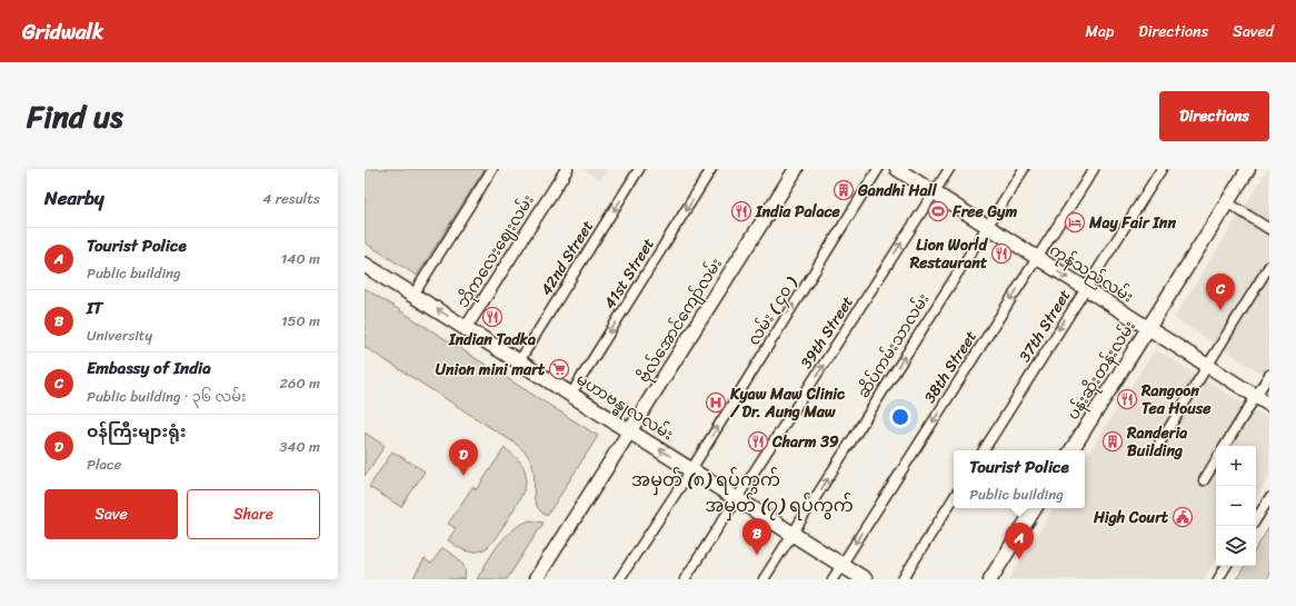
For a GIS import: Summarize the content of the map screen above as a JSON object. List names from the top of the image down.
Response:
{
  "streets": {
    "main road": [
      "ကုန်သည်လမ်း",
      "ဗိုလ်အောင်ကျော်လမ်း",
      "ပန်းဆိုးတန်းလမ်း",
      "မဟာဗန္ဓုလလမ်း"
    ],
    "street": [
      "ဘိုကလေးဈေးလမ်း",
      "42nd Street",
      "41st Street",
      "လမ်း ( ၄၀ )",
      "37th Street",
      "39th Street",
      "ဆိပ်ကမ်းသာလမ်း",
      "38th Street"
    ]
  },
  "crossings": [
    ["ဘိုကလေးဈေးလမ်း", "မဟာဗန္ဓုလလမ်း"],
    ["42nd Street", "မဟာဗန္ဓုလလမ်း"],
    ["41st Street", "မဟာဗန္ဓုလလမ်း"],
    ["ကုန်သည်လမ်း", "37th Street"],
    ["ကုန်သည်လမ်း", "39th Street"],
    ["ကုန်သည်လမ်း", "ဆိပ်ကမ်းသာလမ်း"],
    ["ကုန်သည်လမ်း", "38th Street"],
    ["ကုန်သည်လမ်း", "ပန်းဆိုးတန်းလမ်း"],
    ["လမ်း ( ၄၀ )", "မဟာဗန္ဓုလလမ်း"],
    ["ဗိုလ်အောင်ကျော်လမ်း", "မဟာဗန္ဓုလလမ်း"],
    ["39th Street", "မဟာဗန္ဓုလလမ်း"],
    ["ဆိပ်ကမ်းသာလမ်း", "မဟာဗန္ဓုလလမ်း"],
    ["38th Street", "မဟာဗန္ဓုလလမ်း"]
  ],
  "one_way": [
    "42nd Street",
    "41st Street",
    "လမ်း ( ၄၀ )",
    "37th Street",
    "39th Street",
    "ဆိပ်ကမ်းသာလမ်း",
    "38th Street"
  ],
  "districts": ["အမှတ် (၈) ရပ်ကွက်", "အမှတ် (၇) ရပ်ကွက်"],
  "places": {
    "building": ["Gandhi Hall", "Randeria Building"],
    "restaurant": [
      "India Palace",
      "Lion World Restaurant",
      "Indian Tadka",
      "Rangoon Tea House",
      "Charm 39"
    ],
    "sports": ["Free Gym"],
    "hotel": ["May Fair Inn"],
    "supermarket": ["Union mini mart"],
    "hospital": ["Kyaw Maw Clinic / Dr. Aung Maw"],
    "public building": ["High Court"]
  },
  "page": {
    "header": "Gridwalk",
    "nav": ["Map", "Directions", "Saved"],
    "title": "Find us",
    "buttons": [
      "Directions",
      ["Save", "Share"]
    ],
    "heading": ["Nearby", "4 results"],
    "list": [
      {
        "mark": "A",
        "name": "Tourist Police",
        "note": "Public building",
        "value": "140 m"
      },
      {
        "mark": "B",
        "name": "IT",
        "note": "University",
        "value": "150 m"
      },
      {
        "mark": "C",
        "name": "Embassy of India",
        "note": "Public building · ၃၆ လမ်း",
        "value": "260 m"
      },
      {
        "mark": "D",
        "name": "ဝန်ကြီးများရုံး",
        "note": "Place",
        "value": "340 m"
      }
    ],
    "pins": [
      "C",
      "D",
      "B",
      "A"
    ],
    "map_buttons": ["+", "−"],
    "popup": ["Tourist Police", "Public building"]
  }
}
